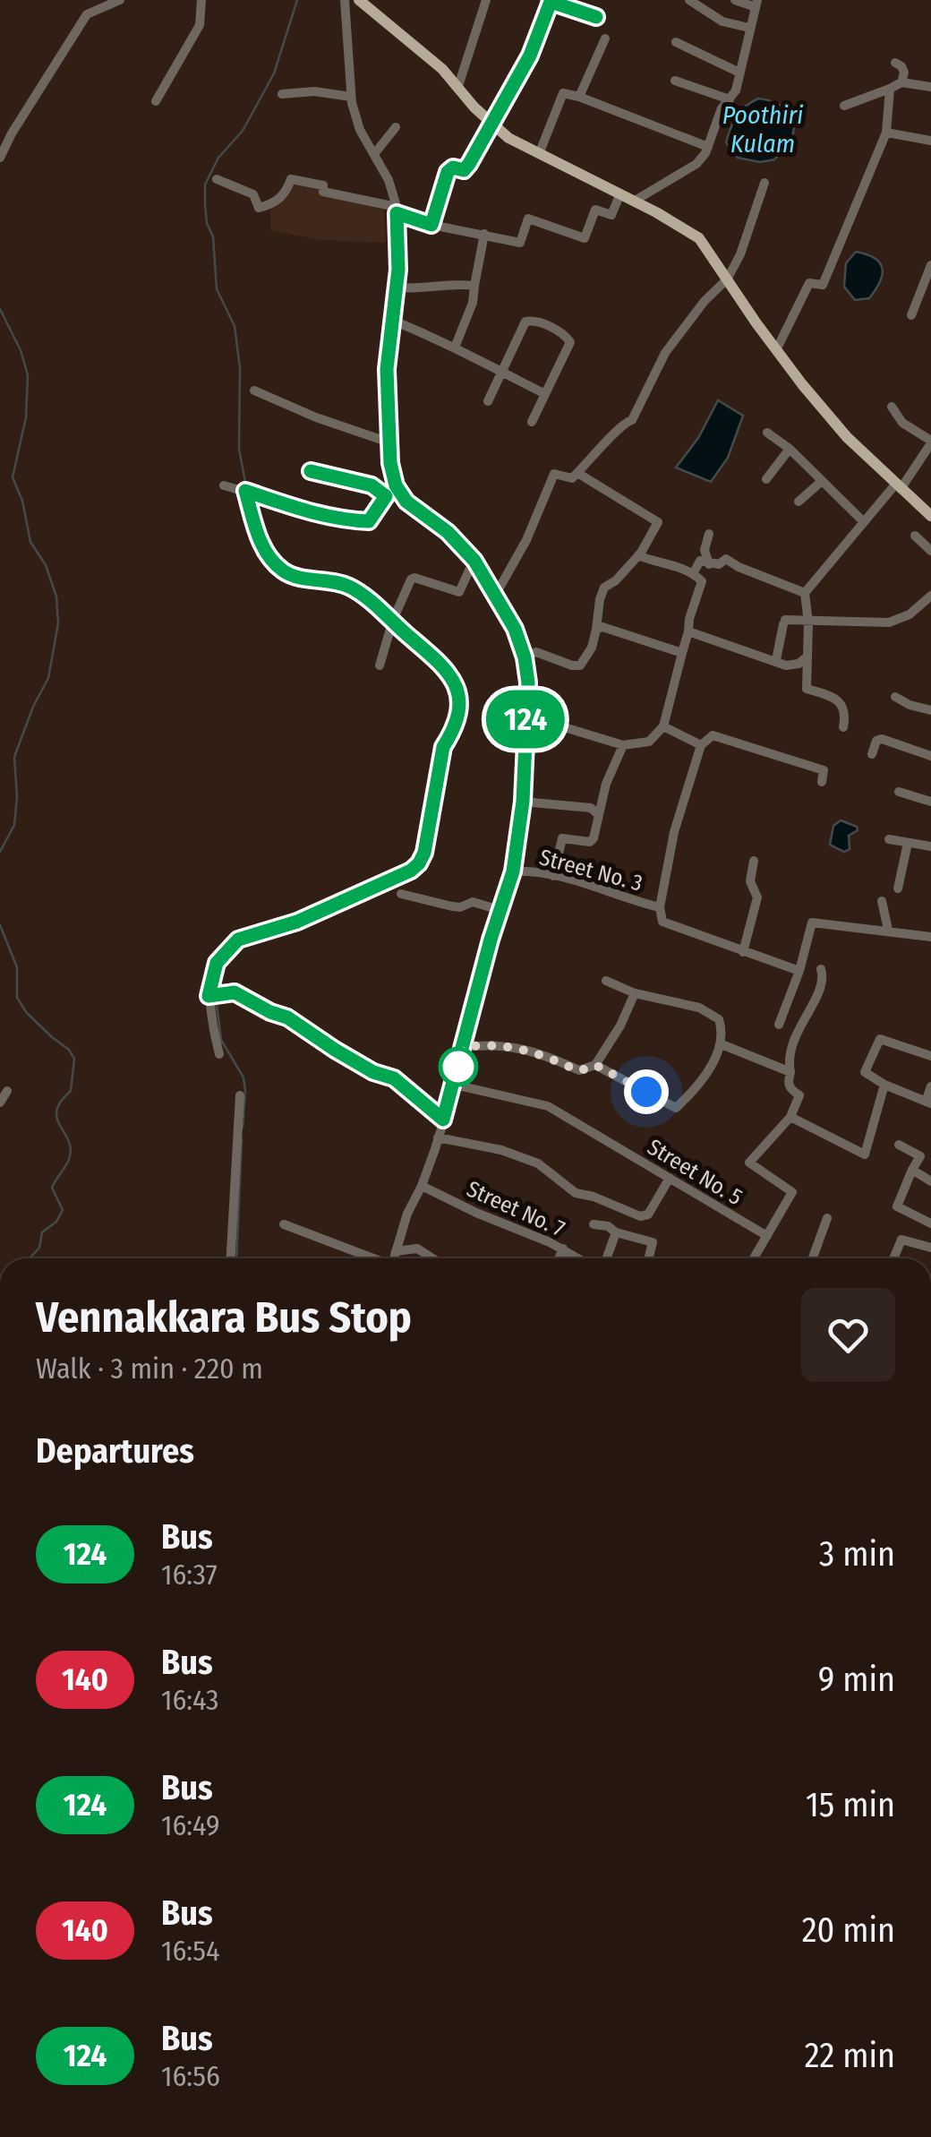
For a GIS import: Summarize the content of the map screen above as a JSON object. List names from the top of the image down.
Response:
{
  "streets": {
    "street": ["Street No. 3", "Street No. 5", "Street No. 7"]
  },
  "water": ["Poothiri Kulam"],
  "lines": ["bus line 124"],
  "page": {
    "on_map": "124",
    "heading": [
      ["Vennakkara Bus Stop", "Walk · 3 min · 220 m"],
      "Departures"
    ],
    "list": [
      {
        "mark": "124",
        "name": "Bus",
        "note": "16:37",
        "value": "3 min"
      },
      {
        "mark": "140",
        "name": "Bus",
        "note": "16:43",
        "value": "9 min"
      },
      {
        "mark": "124",
        "name": "Bus",
        "note": "16:49",
        "value": "15 min"
      },
      {
        "mark": "140",
        "name": "Bus",
        "note": "16:54",
        "value": "20 min"
      },
      {
        "mark": "124",
        "name": "Bus",
        "note": "16:56",
        "value": "22 min"
      }
    ]
  }
}
